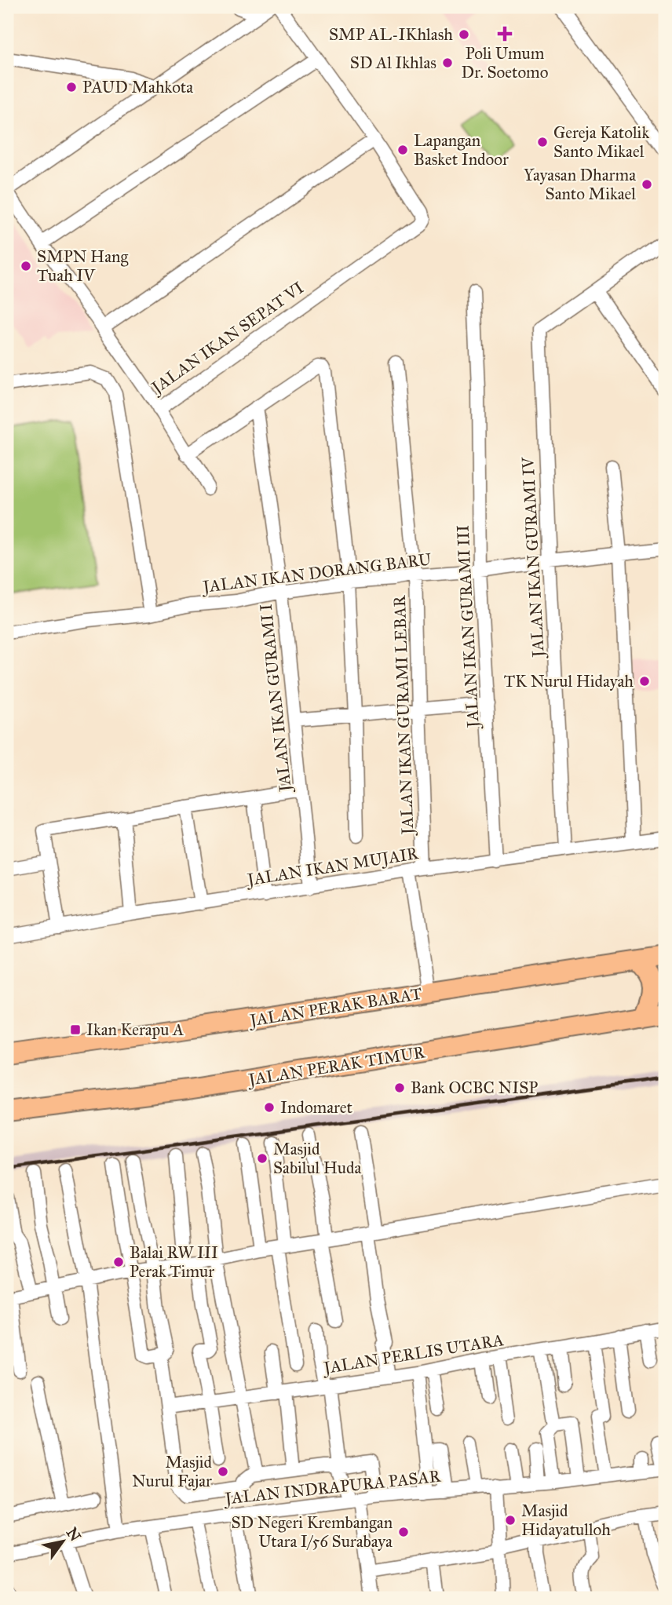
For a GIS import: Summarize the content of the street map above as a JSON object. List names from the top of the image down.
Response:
{
  "streets": {
    "highway": ["JALAN PERAK BARAT", "JALAN PERAK TIMUR"],
    "street": [
      "JALAN IKAN SEPAT VI",
      "JALAN IKAN GURAMI IV",
      "JALAN IKAN DORANG BARU",
      "JALAN IKAN GURAMI III",
      "JALAN IKAN GURAMI I",
      "JALAN IKAN GURAMI LEBAR",
      "JALAN IKAN MUJAIR",
      "JALAN PERLIS UTARA",
      "JALAN INDRAPURA PASAR"
    ]
  },
  "crossings": [
    ["JALAN IKAN GURAMI IV", "JALAN IKAN DORANG BARU"],
    ["JALAN IKAN GURAMI IV", "JALAN IKAN MUJAIR"],
    ["JALAN IKAN DORANG BARU", "JALAN IKAN GURAMI III"],
    ["JALAN IKAN DORANG BARU", "JALAN IKAN GURAMI I"],
    ["JALAN IKAN DORANG BARU", "JALAN IKAN GURAMI LEBAR"],
    ["JALAN IKAN GURAMI III", "JALAN IKAN MUJAIR"],
    ["JALAN IKAN GURAMI I", "JALAN IKAN MUJAIR"],
    ["JALAN IKAN GURAMI LEBAR", "JALAN IKAN MUJAIR"]
  ],
  "places": {
    "health": ["Poli Umum Dr. Soetomo"],
    "other": [
      "SMP AL-IKhlash",
      "SD Al Ikhlas",
      "PAUD Mahkota",
      "Gereja Katolik Santo Mikael",
      "Lapangan Basket Indoor",
      "Yayasan Dharma Santo Mikael",
      "SMPN Hang Tuah IV",
      "TK Nurul Hidayah",
      "Bank OCBC NISP",
      "Indomaret",
      "Masjid Sabilul Huda",
      "Balai RW III Perak Timur",
      "Masjid Nurul Fajar",
      "Masjid Hidayatulloh",
      "SD Negeri Krembangan Utara I/56 Surabaya"
    ],
    "transit": ["Ikan Kerapu A"]
  },
  "north": "top right"
}
